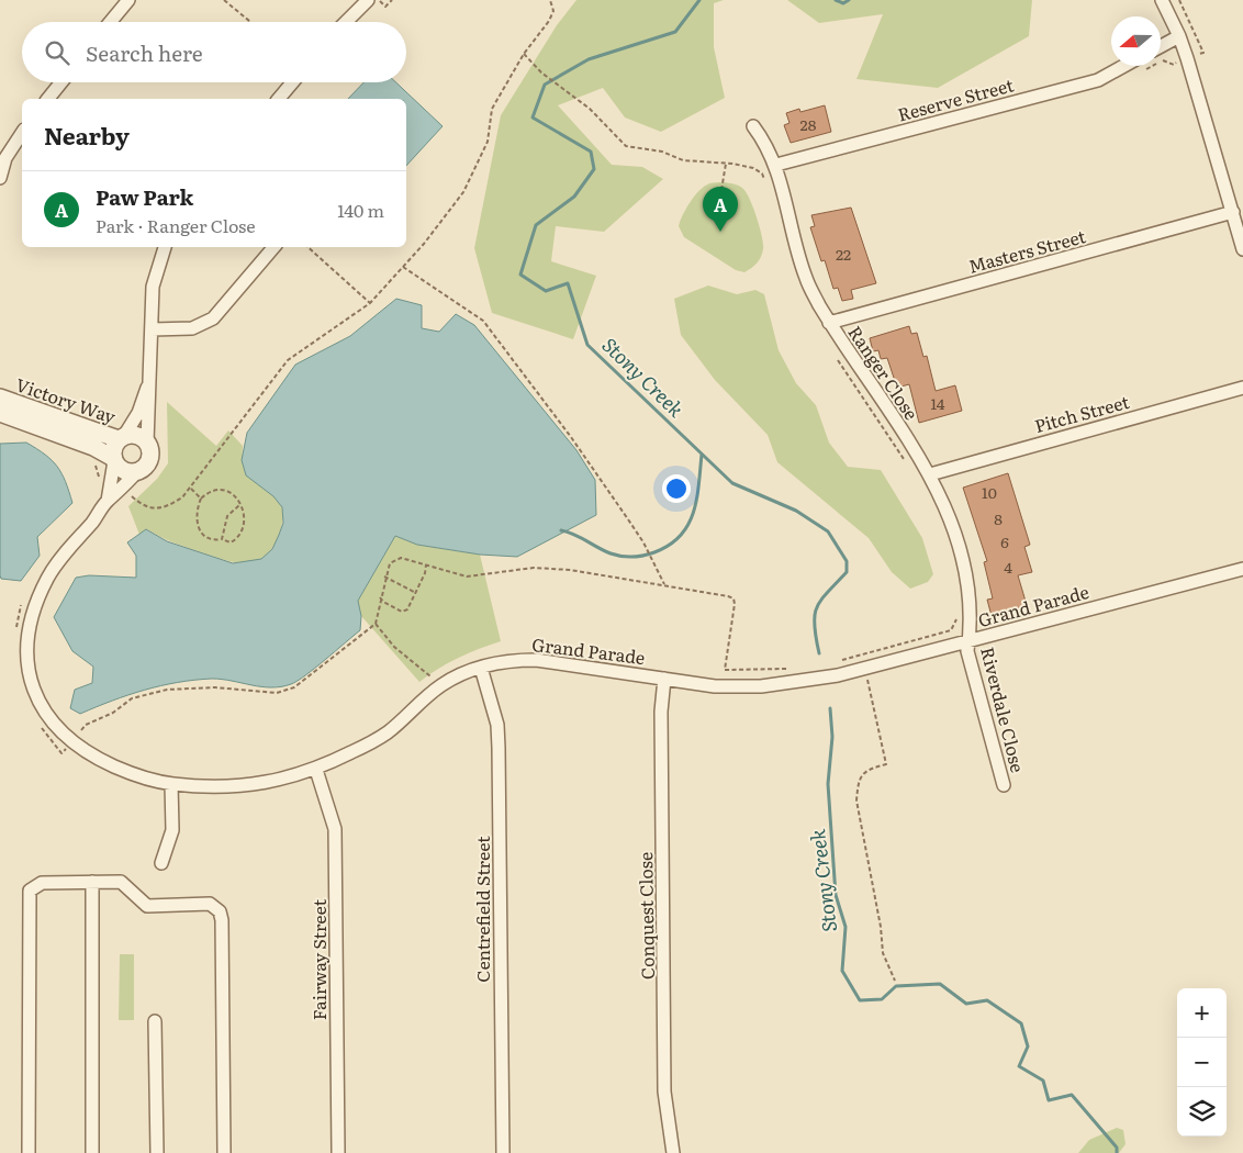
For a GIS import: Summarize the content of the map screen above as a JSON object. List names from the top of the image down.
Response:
{
  "streets": {
    "street": [
      "Reserve Street",
      "Masters Street",
      "Ranger Close",
      "Victory Way",
      "Pitch Street",
      "Grand Parade",
      "Riverdale Close",
      "Centrefield Street",
      "Conquest Close",
      "Fairway Street"
    ]
  },
  "crossings": [
    ["Reserve Street", "Ranger Close"],
    ["Masters Street", "Ranger Close"],
    ["Ranger Close", "Pitch Street"],
    ["Ranger Close", "Grand Parade"],
    ["Ranger Close", "Riverdale Close"],
    ["Victory Way", "Grand Parade"],
    ["Grand Parade", "Riverdale Close"],
    ["Grand Parade", "Centrefield Street"],
    ["Grand Parade", "Conquest Close"],
    ["Grand Parade", "Fairway Street"]
  ],
  "water": ["Stony Creek"],
  "house_numbers": [
    "28",
    "22",
    "14",
    "10",
    "8",
    "6",
    "4"
  ],
  "north": "left",
  "page": {
    "search": "Search here",
    "heading": "Nearby",
    "list": [
      {
        "mark": "A",
        "name": "Paw Park",
        "note": "Park · Ranger Close",
        "value": "140 m"
      }
    ],
    "pins": "A",
    "map_buttons": ["+", "−"]
  }
}
